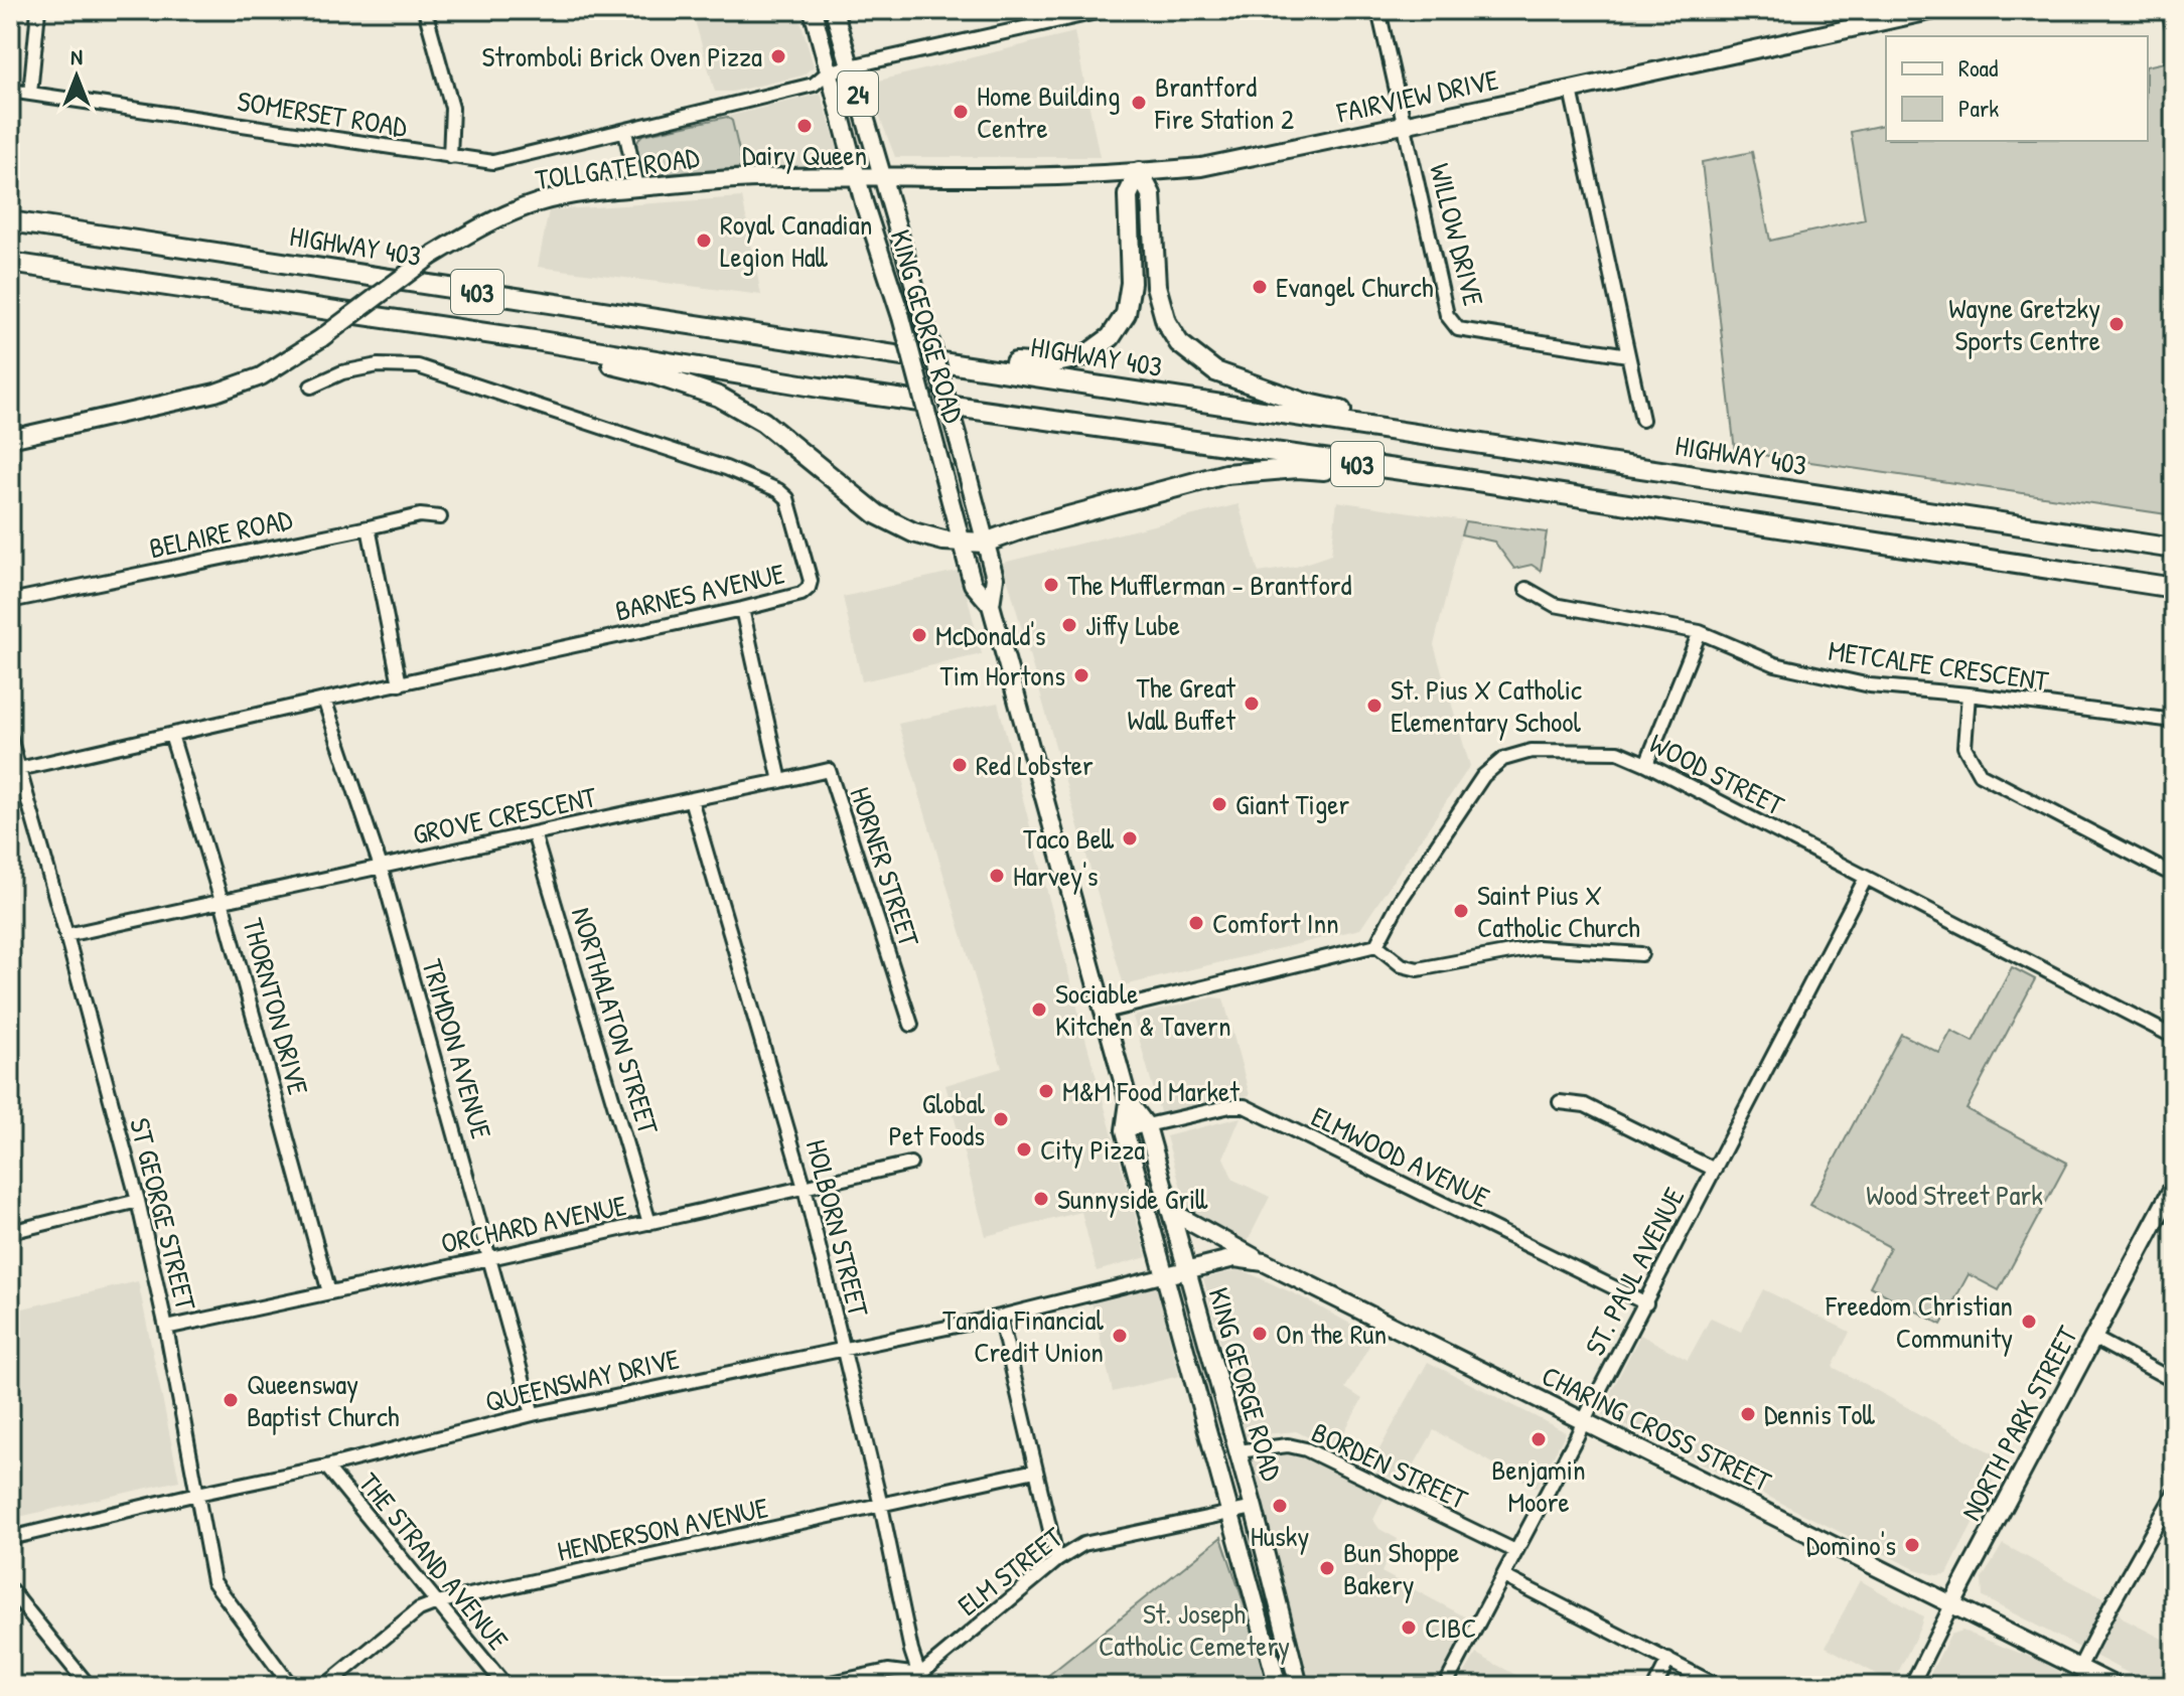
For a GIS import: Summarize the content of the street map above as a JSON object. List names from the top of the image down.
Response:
{
  "streets": {
    "highway": ["HIGHWAY 403", "403"],
    "main road": [
      "24",
      "FAIRVIEW DRIVE",
      "TOLLGATE ROAD",
      "KING GEORGE ROAD",
      "NORTH PARK STREET",
      "CHARING CROSS STREET"
    ],
    "street": [
      "SOMERSET ROAD",
      "WILLOW DRIVE",
      "BELAIRE ROAD",
      "BARNES AVENUE",
      "METCALFE CRESCENT",
      "WOOD STREET",
      "GROVE CRESCENT",
      "HORNER STREET",
      "THORNTON DRIVE",
      "NORTHALATON STREET",
      "TRIMDON AVENUE",
      "ELMWOOD AVENUE",
      "ST GEORGE STREET",
      "ORCHARD AVENUE",
      "HOLBORN STREET",
      "ST. PAUL AVENUE",
      "QUEENSWAY DRIVE",
      "BORDEN STREET",
      "HENDERSON AVENUE",
      "THE STRAND AVENUE",
      "ELM STREET"
    ]
  },
  "crossings": [
    ["FAIRVIEW DRIVE", "TOLLGATE ROAD"],
    ["FAIRVIEW DRIVE", "WILLOW DRIVE"],
    ["FAIRVIEW DRIVE", "KING GEORGE ROAD"],
    ["SOMERSET ROAD", "KING GEORGE ROAD"],
    ["TOLLGATE ROAD", "KING GEORGE ROAD"],
    ["KING GEORGE ROAD", "ELMWOOD AVENUE"],
    ["KING GEORGE ROAD", "QUEENSWAY DRIVE"],
    ["KING GEORGE ROAD", "CHARING CROSS STREET"],
    ["KING GEORGE ROAD", "BORDEN STREET"],
    ["KING GEORGE ROAD", "ELM STREET"],
    ["BARNES AVENUE", "THORNTON DRIVE"],
    ["BARNES AVENUE", "TRIMDON AVENUE"],
    ["BARNES AVENUE", "ST GEORGE STREET"],
    ["WOOD STREET", "ST. PAUL AVENUE"],
    ["GROVE CRESCENT", "HORNER STREET"],
    ["GROVE CRESCENT", "THORNTON DRIVE"],
    ["GROVE CRESCENT", "NORTHALATON STREET"],
    ["GROVE CRESCENT", "TRIMDON AVENUE"],
    ["GROVE CRESCENT", "ST GEORGE STREET"],
    ["GROVE CRESCENT", "HOLBORN STREET"],
    ["THORNTON DRIVE", "ORCHARD AVENUE"],
    ["NORTHALATON STREET", "ORCHARD AVENUE"],
    ["TRIMDON AVENUE", "ORCHARD AVENUE"],
    ["TRIMDON AVENUE", "QUEENSWAY DRIVE"],
    ["ELMWOOD AVENUE", "ST. PAUL AVENUE"],
    ["ST GEORGE STREET", "ORCHARD AVENUE"],
    ["ST GEORGE STREET", "QUEENSWAY DRIVE"],
    ["ORCHARD AVENUE", "HOLBORN STREET"],
    ["HOLBORN STREET", "QUEENSWAY DRIVE"],
    ["HOLBORN STREET", "HENDERSON AVENUE"],
    ["HOLBORN STREET", "ELM STREET"],
    ["ST. PAUL AVENUE", "CHARING CROSS STREET"],
    ["ST. PAUL AVENUE", "BORDEN STREET"],
    ["QUEENSWAY DRIVE", "CHARING CROSS STREET"],
    ["QUEENSWAY DRIVE", "THE STRAND AVENUE"],
    ["NORTH PARK STREET", "CHARING CROSS STREET"],
    ["HENDERSON AVENUE", "THE STRAND AVENUE"]
  ],
  "parks": ["Wood Street Park", "St. Joseph Catholic Cemetery"],
  "places": [
    "Stromboli Brick Oven Pizza",
    "Brantford Fire Station 2",
    "Home Building Centre",
    "Dairy Queen",
    "Royal Canadian Legion Hall",
    "Evangel Church",
    "Wayne Gretzky Sports Centre",
    "The Mufflerman - Brantford",
    "Jiffy Lube",
    "McDonald's",
    "Tim Hortons",
    "The Great Wall Buffet",
    "St. Pius X Catholic Elementary School",
    "Red Lobster",
    "Giant Tiger",
    "Taco Bell",
    "Harvey's",
    "Saint Pius X Catholic Church",
    "Comfort Inn",
    "Sociable Kitchen & Tavern",
    "M&M Food Market",
    "Global Pet Foods",
    "City Pizza",
    "Sunnyside Grill",
    "Freedom Christian Community",
    "On the Run",
    "Tandia Financial Credit Union",
    "Queensway Baptist Church",
    "Dennis Toll",
    "Benjamin Moore",
    "Husky",
    "Domino's",
    "Bun Shoppe Bakery",
    "CIBC"
  ],
  "legend": ["Road", "Park"],
  "north": "top"
}
